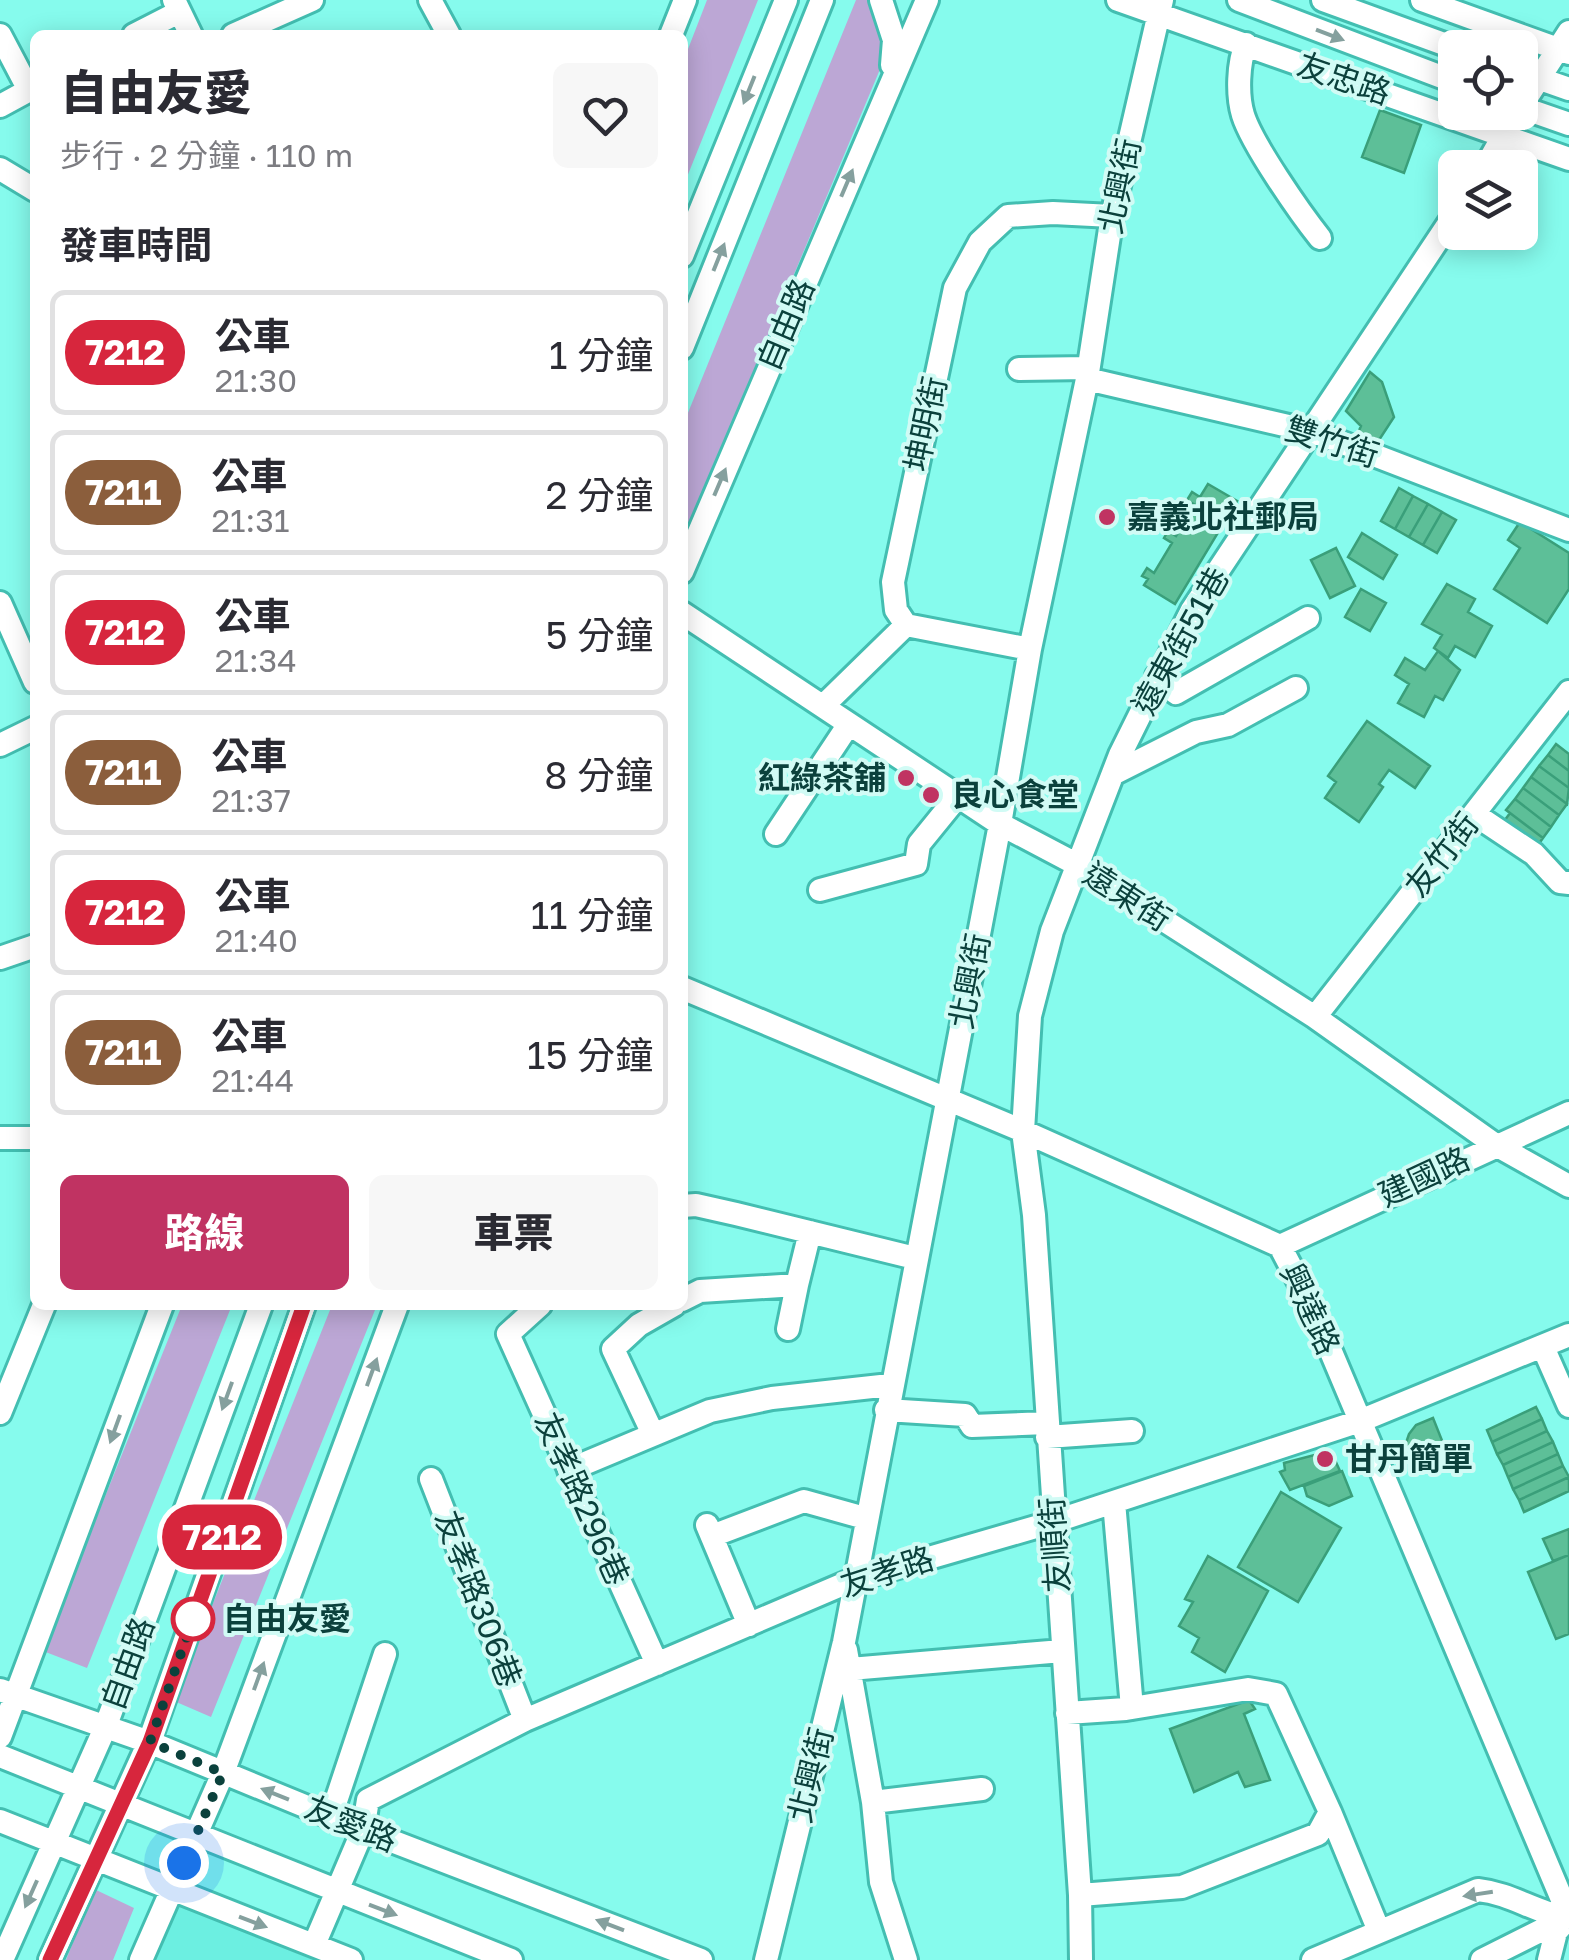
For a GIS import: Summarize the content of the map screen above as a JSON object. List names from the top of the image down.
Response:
{
  "streets": {
    "street": [
      "友忠路",
      "北興街",
      "自由路",
      "坤明街",
      "雙竹街",
      "遠東街51巷",
      "友竹街",
      "遠東街",
      "建國路",
      "興達路",
      "友孝路296巷",
      "友順街",
      "友孝路",
      "友孝路306巷",
      "友愛路"
    ]
  },
  "crossings": [
    ["友忠路", "北興街"],
    ["北興街", "坤明街"],
    ["北興街", "雙竹街"],
    ["北興街", "遠東街"],
    ["北興街", "興達路"],
    ["北興街", "友孝路"],
    ["自由路", "友愛路"],
    ["雙竹街", "遠東街51巷"],
    ["遠東街51巷", "遠東街"],
    ["遠東街51巷", "興達路"],
    ["遠東街51巷", "友順街"],
    ["友竹街", "遠東街"],
    ["遠東街", "建國路"],
    ["建國路", "興達路"],
    ["興達路", "友順街"],
    ["興達路", "友孝路"],
    ["友孝路296巷", "友孝路"],
    ["友順街", "友孝路"],
    ["友孝路", "友孝路306巷"],
    ["友孝路", "友愛路"]
  ],
  "places": [
    "嘉義北社郵局",
    "紅綠茶舖",
    "良心食堂",
    "甘丹簡單",
    "自由友愛"
  ],
  "lines": ["bus line 7212"],
  "page": {
    "on_map": "7212",
    "heading": [
      ["自由友愛", "步行 · 2 分鐘 · 110 m"],
      "發車時間"
    ],
    "list": [
      {
        "mark": "7212",
        "name": "公車",
        "note": "21:30",
        "value": "1 分鐘"
      },
      {
        "mark": "7211",
        "name": "公車",
        "note": "21:31",
        "value": "2 分鐘"
      },
      {
        "mark": "7212",
        "name": "公車",
        "note": "21:34",
        "value": "5 分鐘"
      },
      {
        "mark": "7211",
        "name": "公車",
        "note": "21:37",
        "value": "8 分鐘"
      },
      {
        "mark": "7212",
        "name": "公車",
        "note": "21:40",
        "value": "11 分鐘"
      },
      {
        "mark": "7211",
        "name": "公車",
        "note": "21:44",
        "value": "15 分鐘"
      }
    ],
    "buttons": ["路線", "車票"]
  }
}
